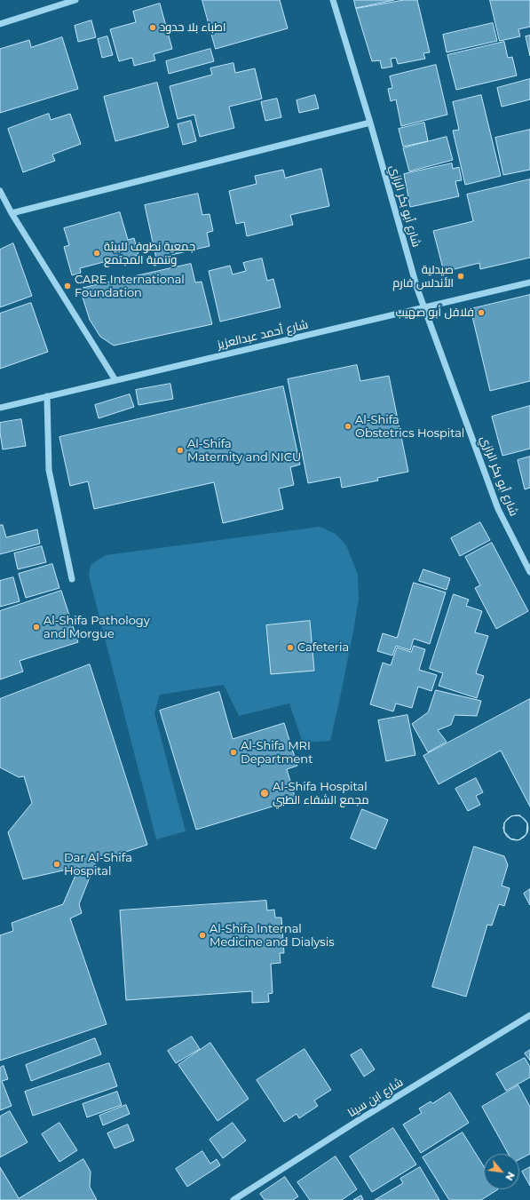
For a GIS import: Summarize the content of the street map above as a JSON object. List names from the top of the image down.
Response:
{
  "streets": {
    "street": ["شارع أبو بكر الرازي", "شارع أحمد عبدالعزيز", "شارع ابن سينا"]
  },
  "crossings": [
    ["شارع أبو بكر الرازي", "شارع أحمد عبدالعزيز"]
  ],
  "places": [
    "اطباء بلا حدود",
    "جمعية نطوف للبيئة وتنمية المجتمع",
    "صيدلية الأندلس فارم",
    "CARE International Foundation",
    "فلافل أبو صهيب",
    "Al-Shifa Obstetrics Hospital",
    "Al-Shifa Maternity and NICU",
    "Al-Shifa Pathology and Morgue",
    "Cafeteria",
    "Al-Shifa MRI Department",
    "Al-Shifa Hospital مجمع الشفاء الطبي",
    "Dar Al-Shifa Hospital",
    "Al-Shifa Internal Medicine and Dialysis"
  ],
  "north": "bottom right"
}
